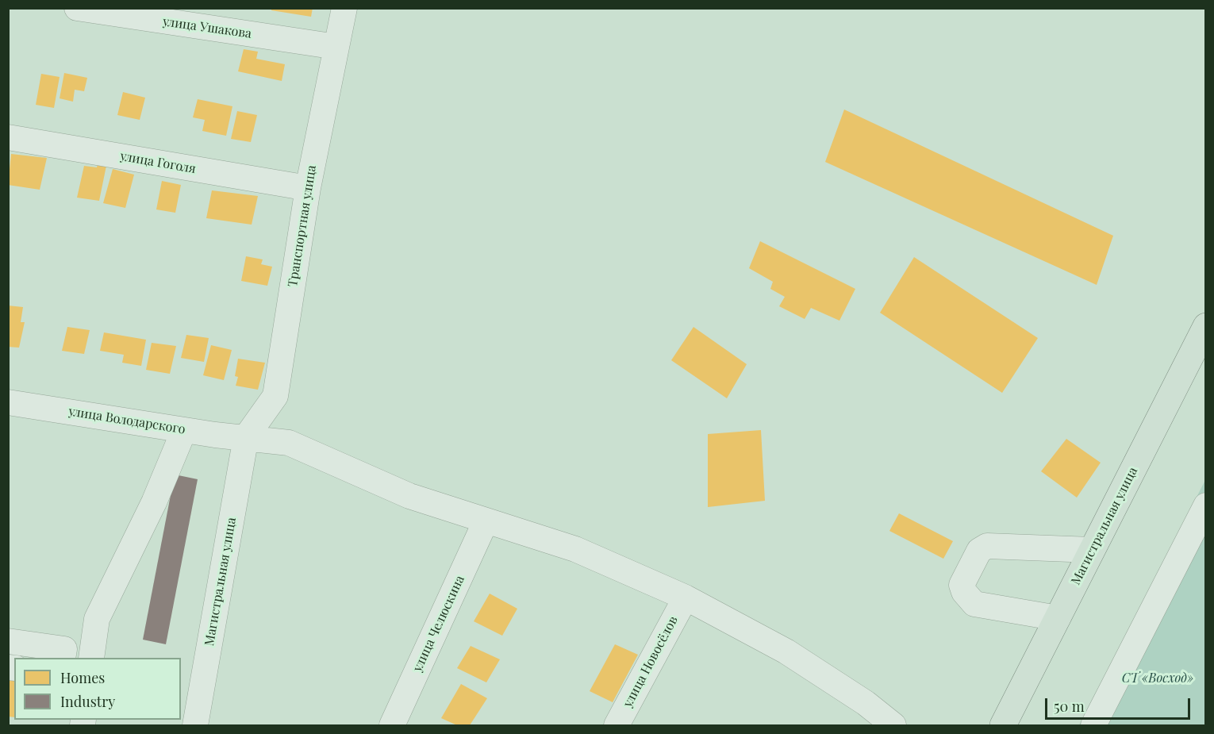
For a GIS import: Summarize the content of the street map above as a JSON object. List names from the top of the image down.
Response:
{
  "streets": {
    "main road": ["Магистральная улица"],
    "street": [
      "улица Ушакова",
      "улица Гоголя",
      "Транспортная улица",
      "улица Володарского",
      "улица Челюскина",
      "улица Новосёлов"
    ]
  },
  "crossings": [
    ["улица Ушакова", "Транспортная улица"],
    ["улица Гоголя", "Транспортная улица"],
    ["Транспортная улица", "улица Володарского"],
    ["Транспортная улица", "Магистральная улица"],
    ["улица Володарского", "Магистральная улица"],
    ["улица Володарского", "улица Челюскина"],
    ["улица Володарского", "улица Новосёлов"]
  ],
  "parks": ["СТ «Восход»"],
  "legend": ["Homes", "Industry"],
  "scale_bar": "50 m"
}
